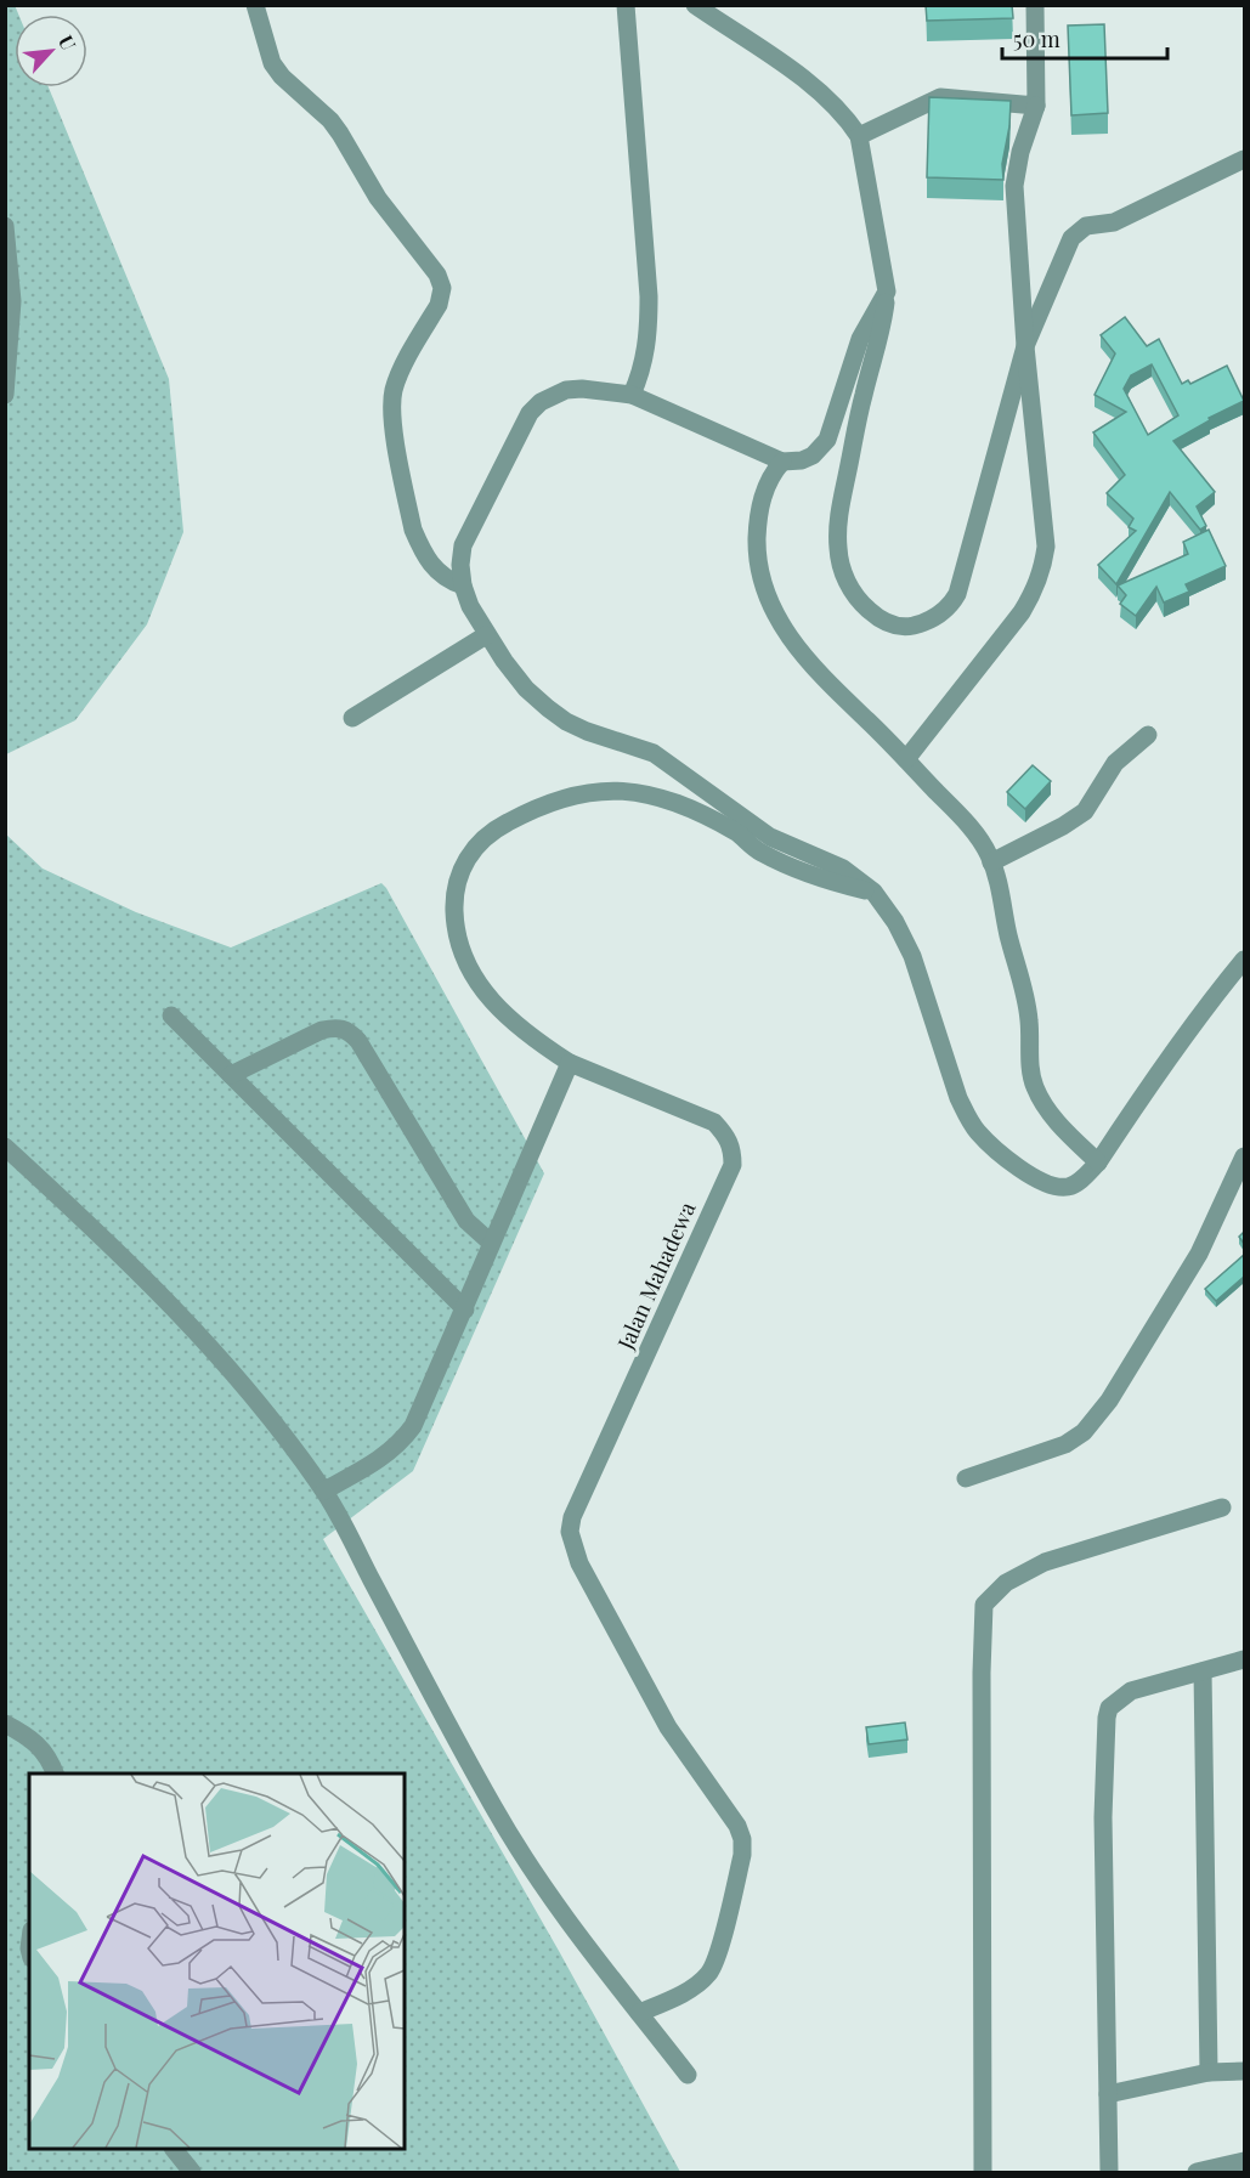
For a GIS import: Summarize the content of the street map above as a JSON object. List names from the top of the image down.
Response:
{
  "streets": {
    "street": ["Jalan Mahadewa"]
  },
  "scale_bar": "50 m",
  "north": "top right"
}
